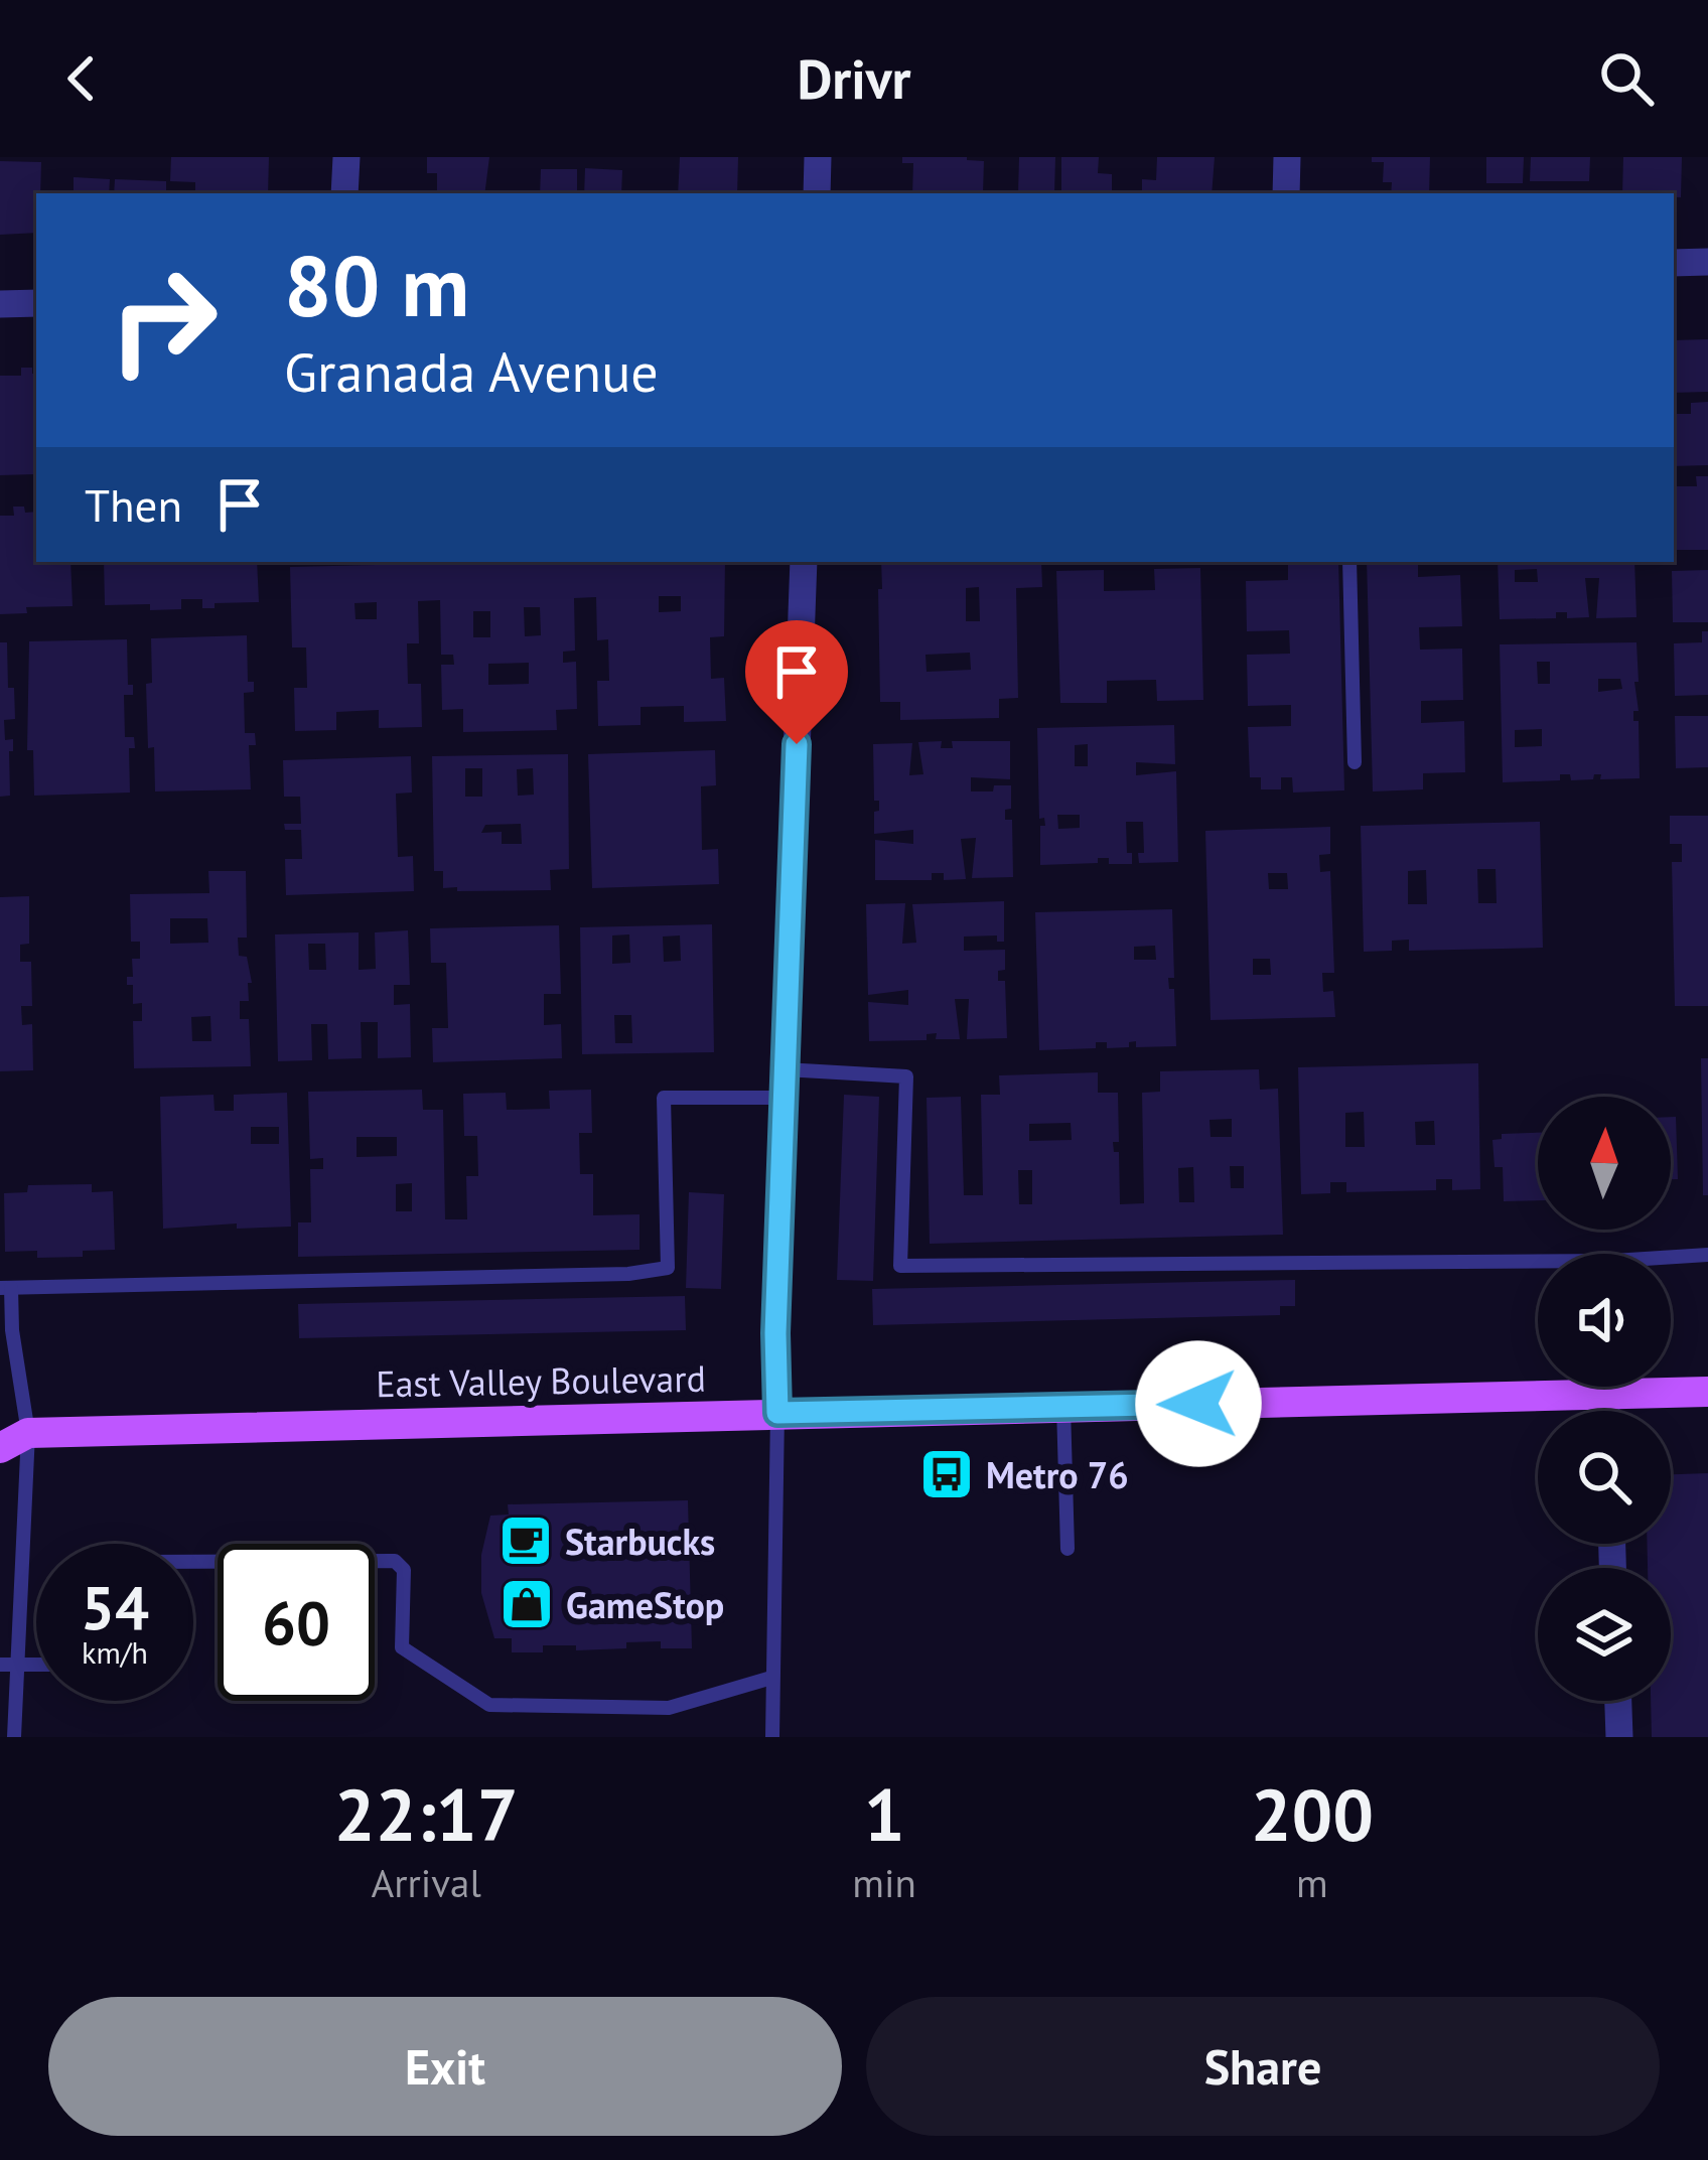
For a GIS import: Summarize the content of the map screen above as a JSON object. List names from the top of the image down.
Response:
{
  "streets": {
    "main road": ["East Valley Boulevard"]
  },
  "places": {
    "bus stop": ["Metro 76"],
    "cafe": ["Starbucks"],
    "shop": ["GameStop"]
  },
  "north": "top",
  "page": {
    "header": "Drivr",
    "turn": ["80 m", "Granada Avenue"],
    "then": "Then",
    "speed": "54 km/h",
    "limit": "60",
    "eta": [
      "22:17",
      "Arrival",
      "1",
      "min",
      "200",
      "m"
    ],
    "buttons": ["Exit", "Share"]
  }
}
